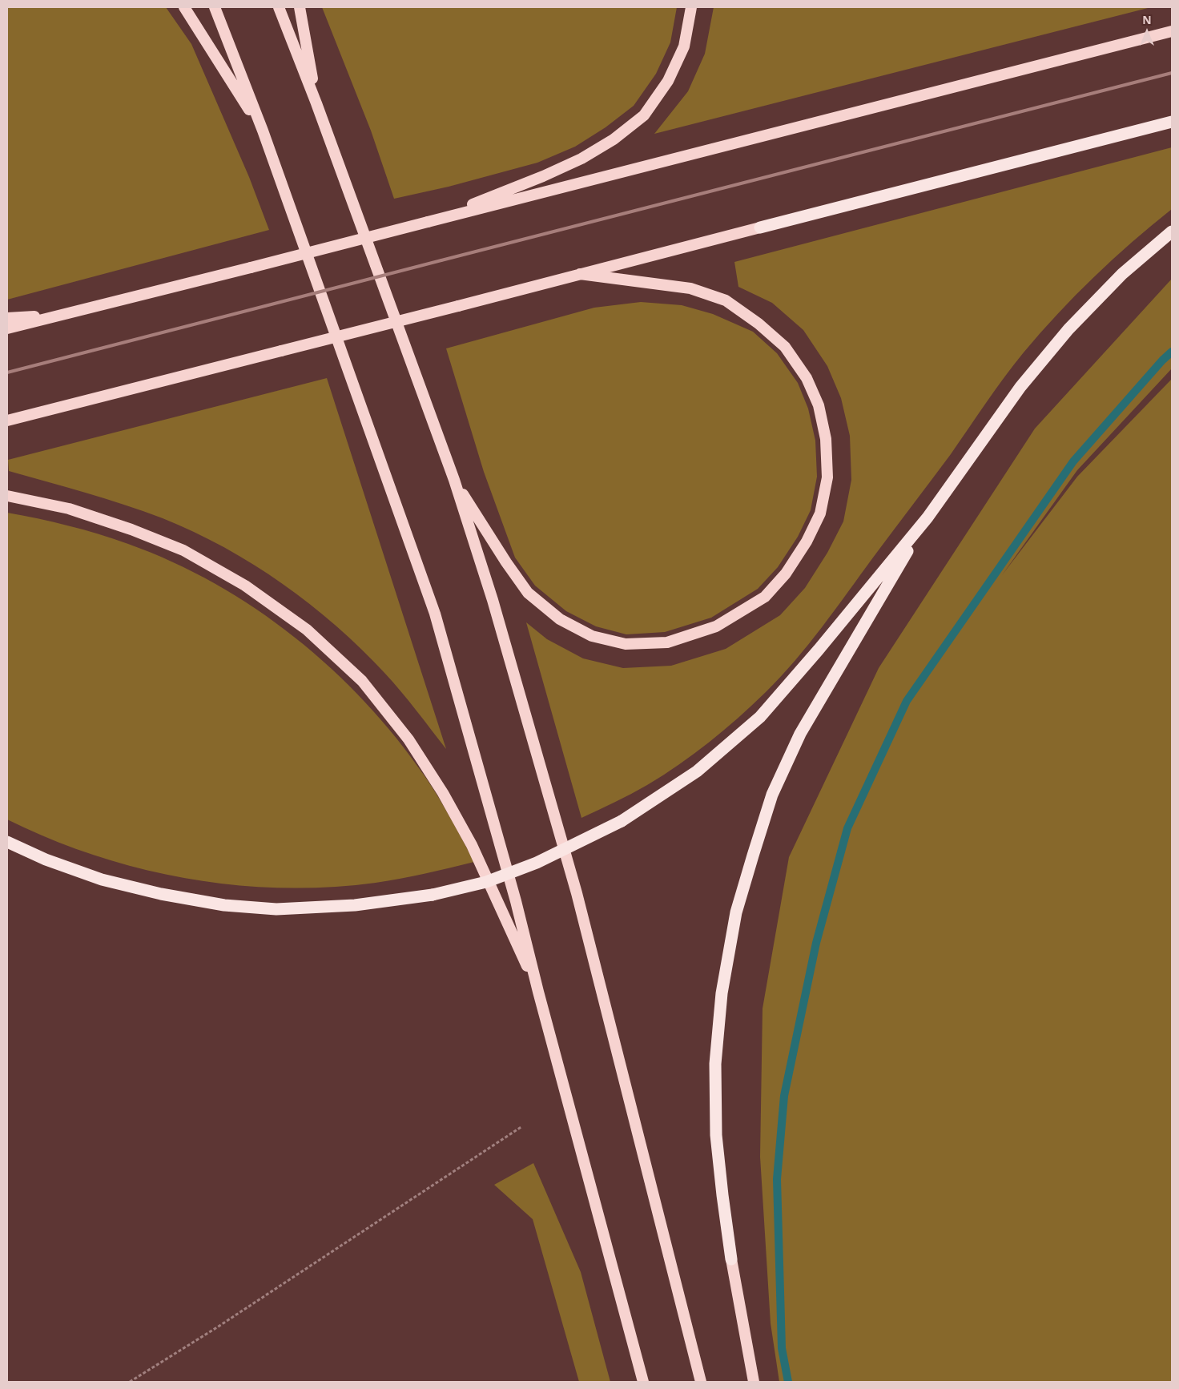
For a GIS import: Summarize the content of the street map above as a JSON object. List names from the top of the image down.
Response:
{
  "north": "top"
}
